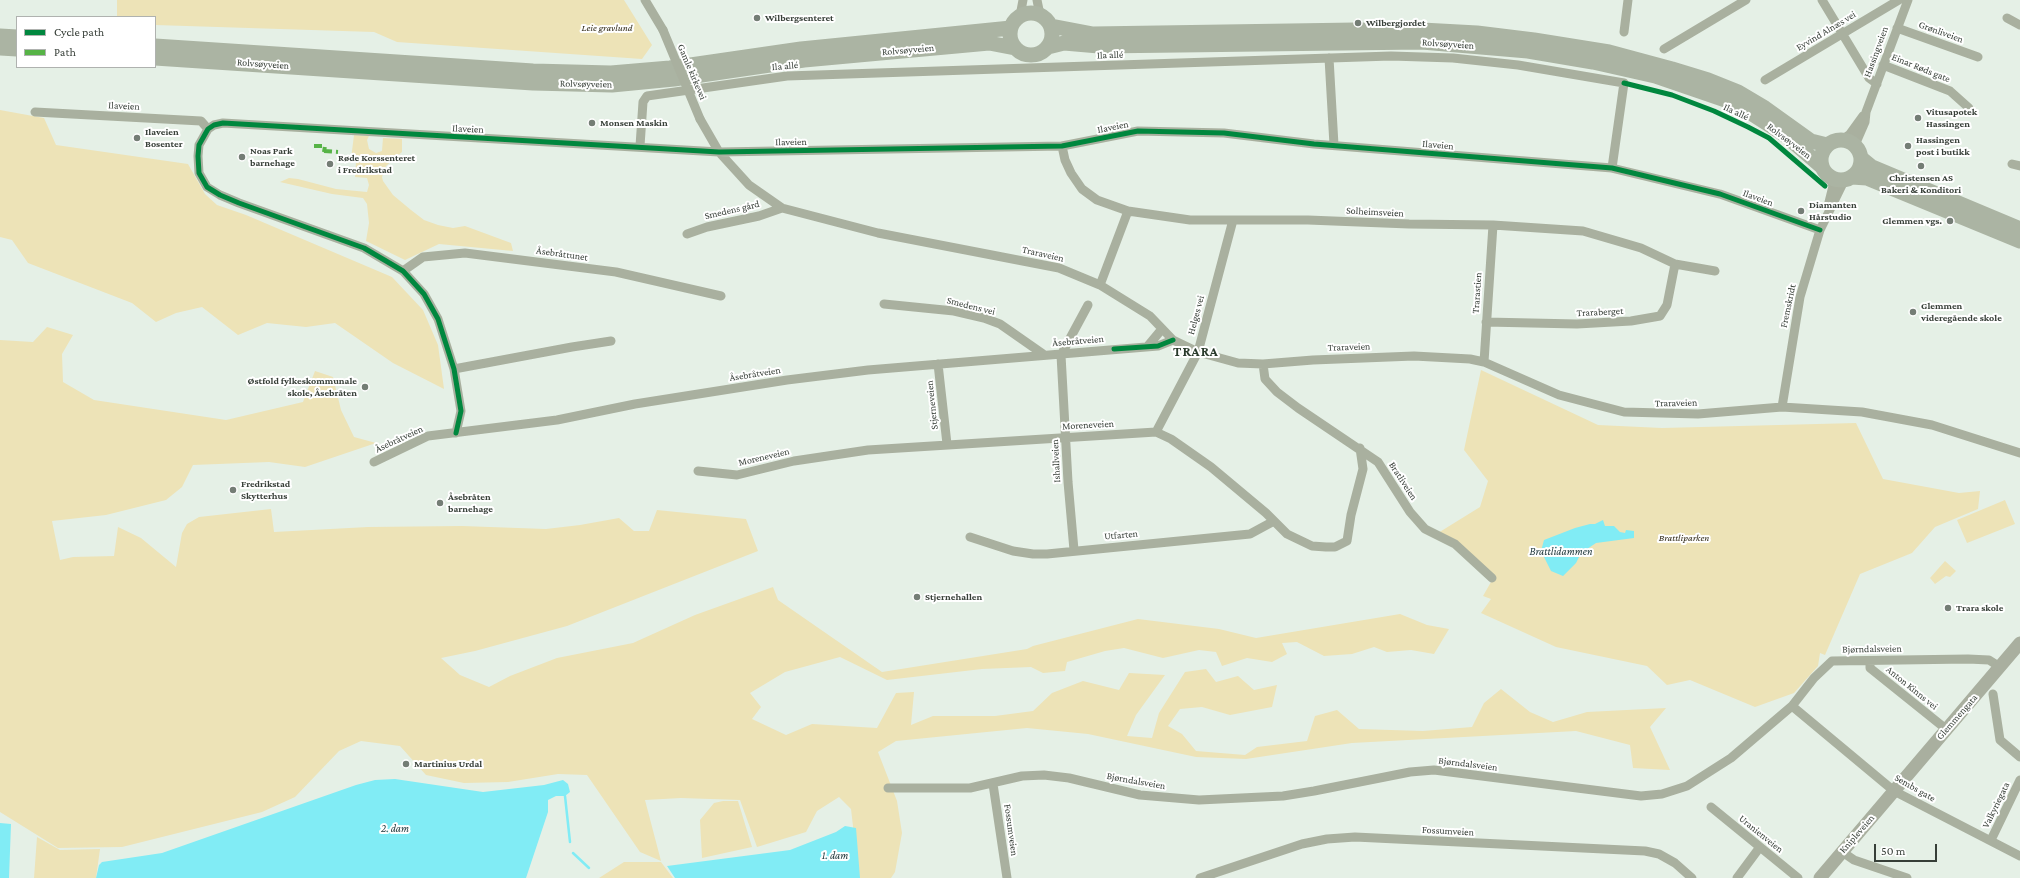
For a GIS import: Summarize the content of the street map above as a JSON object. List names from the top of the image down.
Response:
{
  "streets": {
    "main road": ["Rolvsøyveien"],
    "street": [
      "Eyvind Alnæs vei",
      "Grønliveien",
      "Hassingveien",
      "Ila allé",
      "Einar Røds gate",
      "Gamle kirkevei",
      "Ilaveien",
      "Smedens gård",
      "Solheimsveien",
      "Åsebråttunet",
      "Traraveien",
      "Trarastien",
      "Smedens vei",
      "Fremskridt",
      "Traraberget",
      "Helges vei",
      "Åsebråtveien",
      "Stjerneveien",
      "Moreneveien",
      "Ishallveien",
      "Bratliveien",
      "Utfarten",
      "Bjørndalsveien",
      "Anton Kinns vei",
      "Glemmengata",
      "Sembs gate",
      "Valkyriegata",
      "Fossumveien",
      "Uranienveien",
      "Knipleveien"
    ]
  },
  "crossings": [
    ["Grønliveien", "Hassingveien"],
    ["Rolvsøyveien", "Hassingveien"],
    ["Rolvsøyveien", "Fremskridt"],
    ["Hassingveien", "Einar Røds gate"],
    ["Hassingveien", "Fremskridt"],
    ["Ila allé", "Ilaveien"],
    ["Gamle kirkevei", "Ilaveien"],
    ["Gamle kirkevei", "Traraveien"],
    ["Ilaveien", "Solheimsveien"],
    ["Ilaveien", "Traraveien"],
    ["Ilaveien", "Fremskridt"],
    ["Smedens gård", "Traraveien"],
    ["Solheimsveien", "Trarastien"],
    ["Solheimsveien", "Traraberget"],
    ["Solheimsveien", "Helges vei"],
    ["Traraveien", "Trarastien"],
    ["Traraveien", "Fremskridt"],
    ["Traraveien", "Helges vei"],
    ["Traraveien", "Åsebråtveien"],
    ["Traraveien", "Bratliveien"],
    ["Trarastien", "Traraberget"],
    ["Smedens vei", "Åsebråtveien"],
    ["Helges vei", "Moreneveien"],
    ["Åsebråtveien", "Stjerneveien"],
    ["Åsebråtveien", "Ishallveien"],
    ["Stjerneveien", "Moreneveien"],
    ["Moreneveien", "Ishallveien"],
    ["Moreneveien", "Bratliveien"],
    ["Moreneveien", "Utfarten"],
    ["Ishallveien", "Utfarten"],
    ["Bjørndalsveien", "Anton Kinns vei"],
    ["Bjørndalsveien", "Glemmengata"],
    ["Bjørndalsveien", "Sembs gate"],
    ["Bjørndalsveien", "Fossumveien"],
    ["Anton Kinns vei", "Glemmengata"],
    ["Glemmengata", "Sembs gate"],
    ["Glemmengata", "Knipleveien"],
    ["Sembs gate", "Valkyriegata"],
    ["Sembs gate", "Knipleveien"]
  ],
  "districts": ["TRARA"],
  "water": ["Brattlidammen", "2. dam", "1. dam"],
  "parks": ["Leie gravlund", "Brattliparken"],
  "places": [
    "Wilbergsenteret",
    "Wilbergjordet",
    "Vitusapotek Hassingen",
    "Monsen Maskin",
    "Ilaveien Bosenter",
    "Hassingen post i butikk",
    "Noas Park barnehage",
    "Røde Korssenteret i Fredrikstad",
    "Christensen AS Bakeri & Konditori",
    "Diamanten Hårstudio",
    "Glemmen vgs.",
    "Glemmen videregående skole",
    "Østfold fylkeskommunale skole, Åsebråten",
    "Fredrikstad Skytterhus",
    "Åsebråten barnehage",
    "Stjernehallen",
    "Trara skole",
    "Martinius Urdal"
  ],
  "legend": ["Cycle path", "Path"],
  "scale_bar": "50 m"
}
